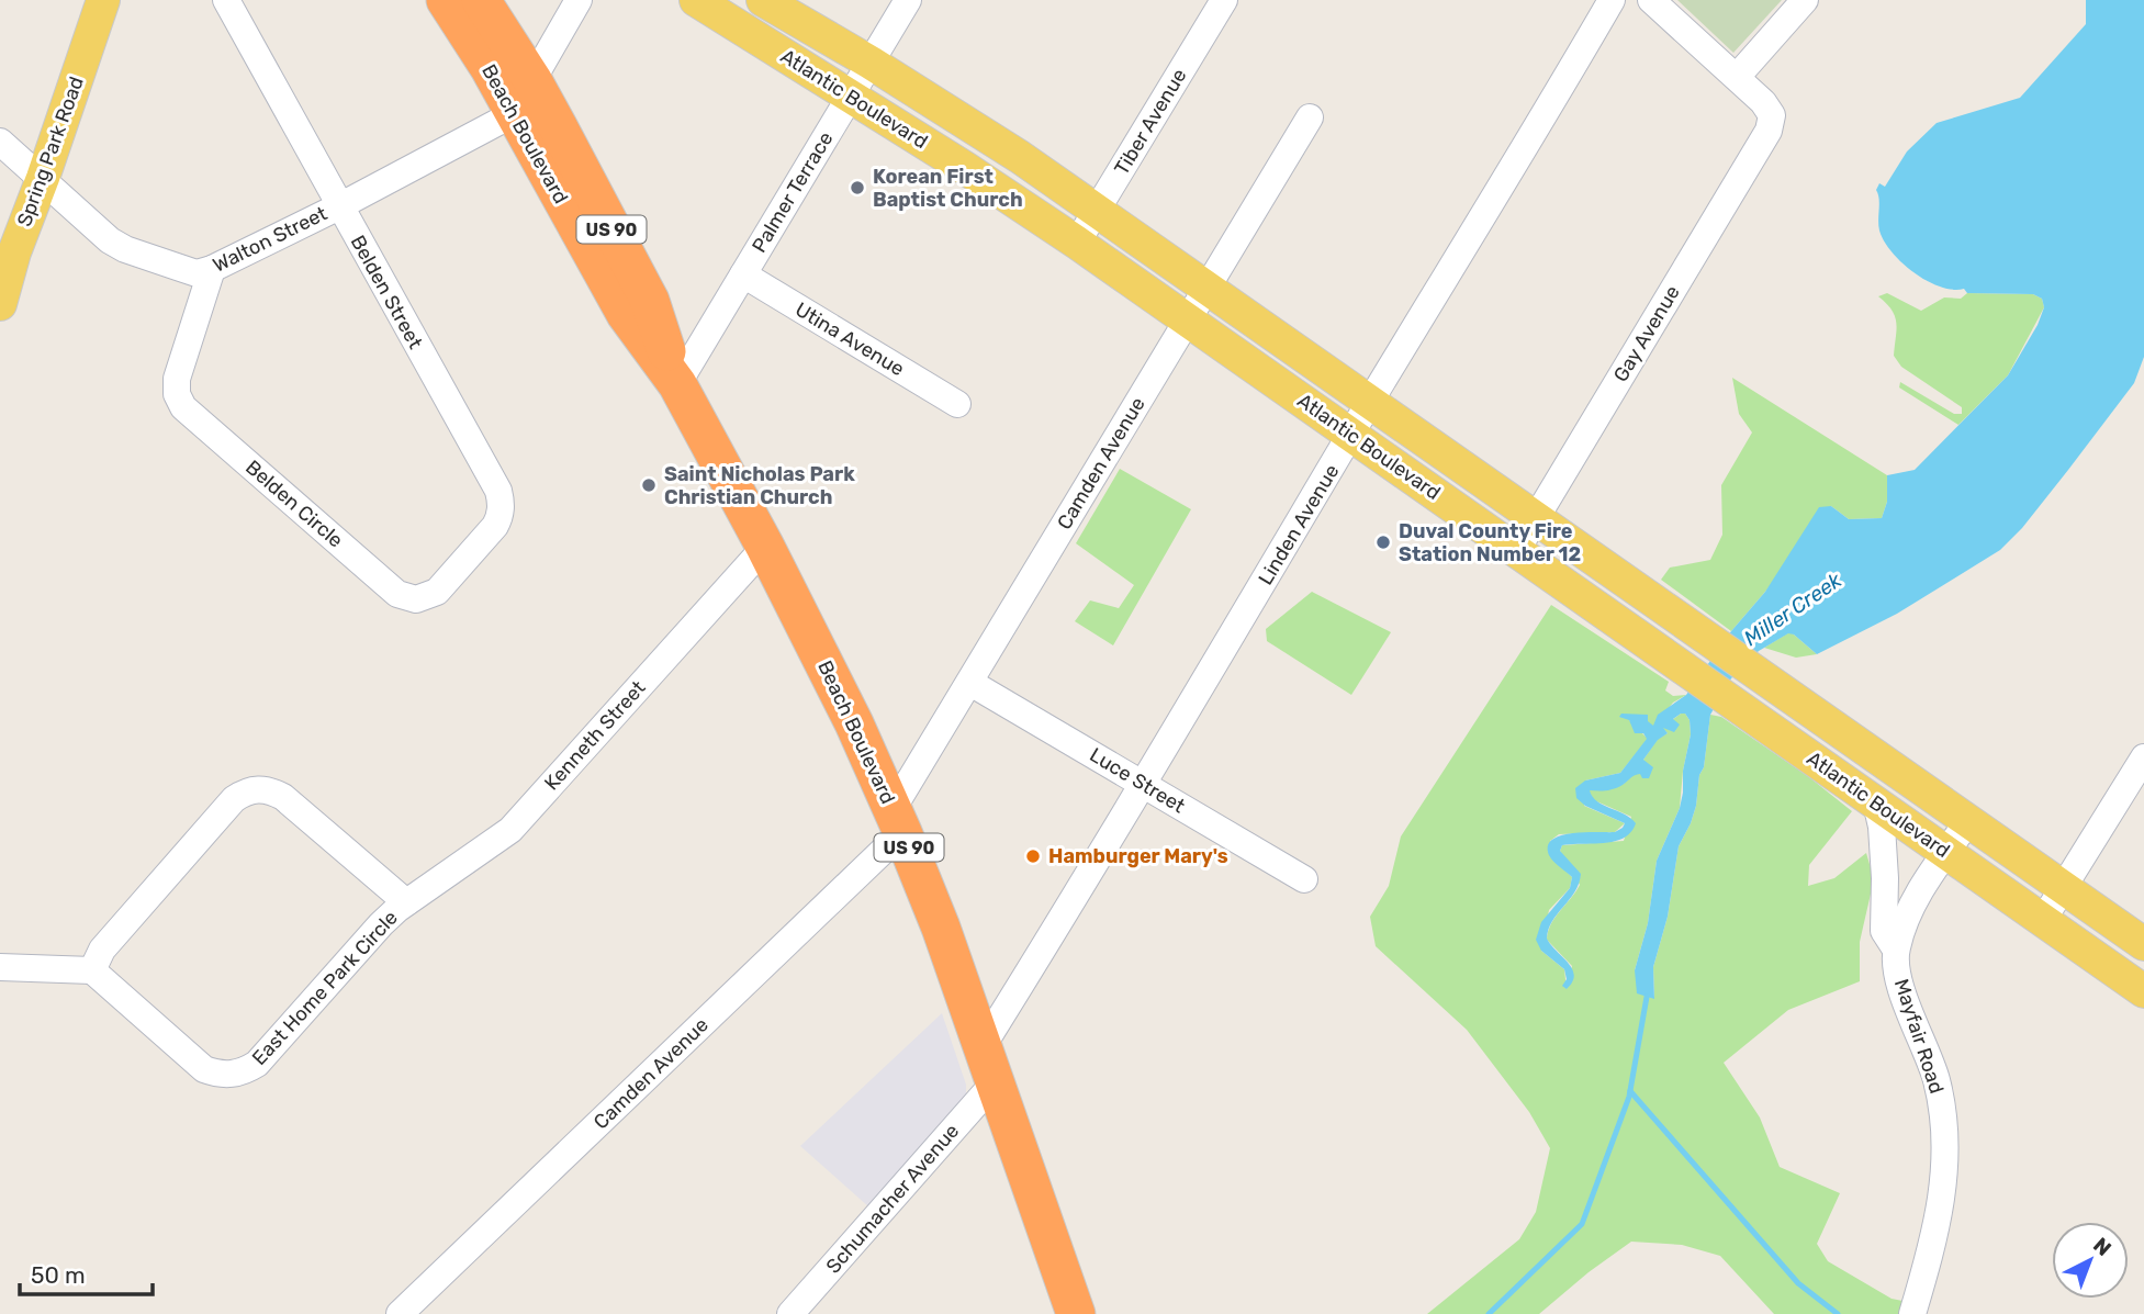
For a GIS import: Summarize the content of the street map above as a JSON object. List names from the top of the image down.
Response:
{
  "streets": {
    "highway": ["Beach Boulevard", "US 90"],
    "main road": ["Atlantic Boulevard", "Spring Park Road"],
    "street": [
      "Tiber Avenue",
      "Palmer Terrace",
      "Walton Street",
      "Belden Street",
      "Gay Avenue",
      "Utina Avenue",
      "Camden Avenue",
      "Belden Circle",
      "Linden Avenue",
      "Kenneth Street",
      "Luce Street",
      "East Home Park Circle",
      "Mayfair Road",
      "Schumacher Avenue"
    ]
  },
  "crossings": [
    ["Atlantic Boulevard", "Tiber Avenue"],
    ["Atlantic Boulevard", "Palmer Terrace"],
    ["Atlantic Boulevard", "Gay Avenue"],
    ["Atlantic Boulevard", "Camden Avenue"],
    ["Atlantic Boulevard", "Linden Avenue"],
    ["Atlantic Boulevard", "Mayfair Road"],
    ["Beach Boulevard", "Palmer Terrace"],
    ["Beach Boulevard", "Walton Street"],
    ["Beach Boulevard", "Camden Avenue"],
    ["Beach Boulevard", "Linden Avenue"],
    ["Beach Boulevard", "Kenneth Street"],
    ["Beach Boulevard", "Schumacher Avenue"],
    ["Spring Park Road", "Walton Street"],
    ["Palmer Terrace", "Utina Avenue"],
    ["Walton Street", "Belden Street"],
    ["Walton Street", "Belden Circle"],
    ["Belden Street", "Belden Circle"],
    ["Camden Avenue", "Luce Street"],
    ["Linden Avenue", "Luce Street"],
    ["Kenneth Street", "East Home Park Circle"]
  ],
  "water": ["Miller Creek"],
  "places": [
    "Korean First Baptist Church",
    "Saint Nicholas Park Christian Church",
    "Duval County Fire Station Number 12",
    "Hamburger Mary's"
  ],
  "scale_bar": "50 m",
  "north": "top right"
}
